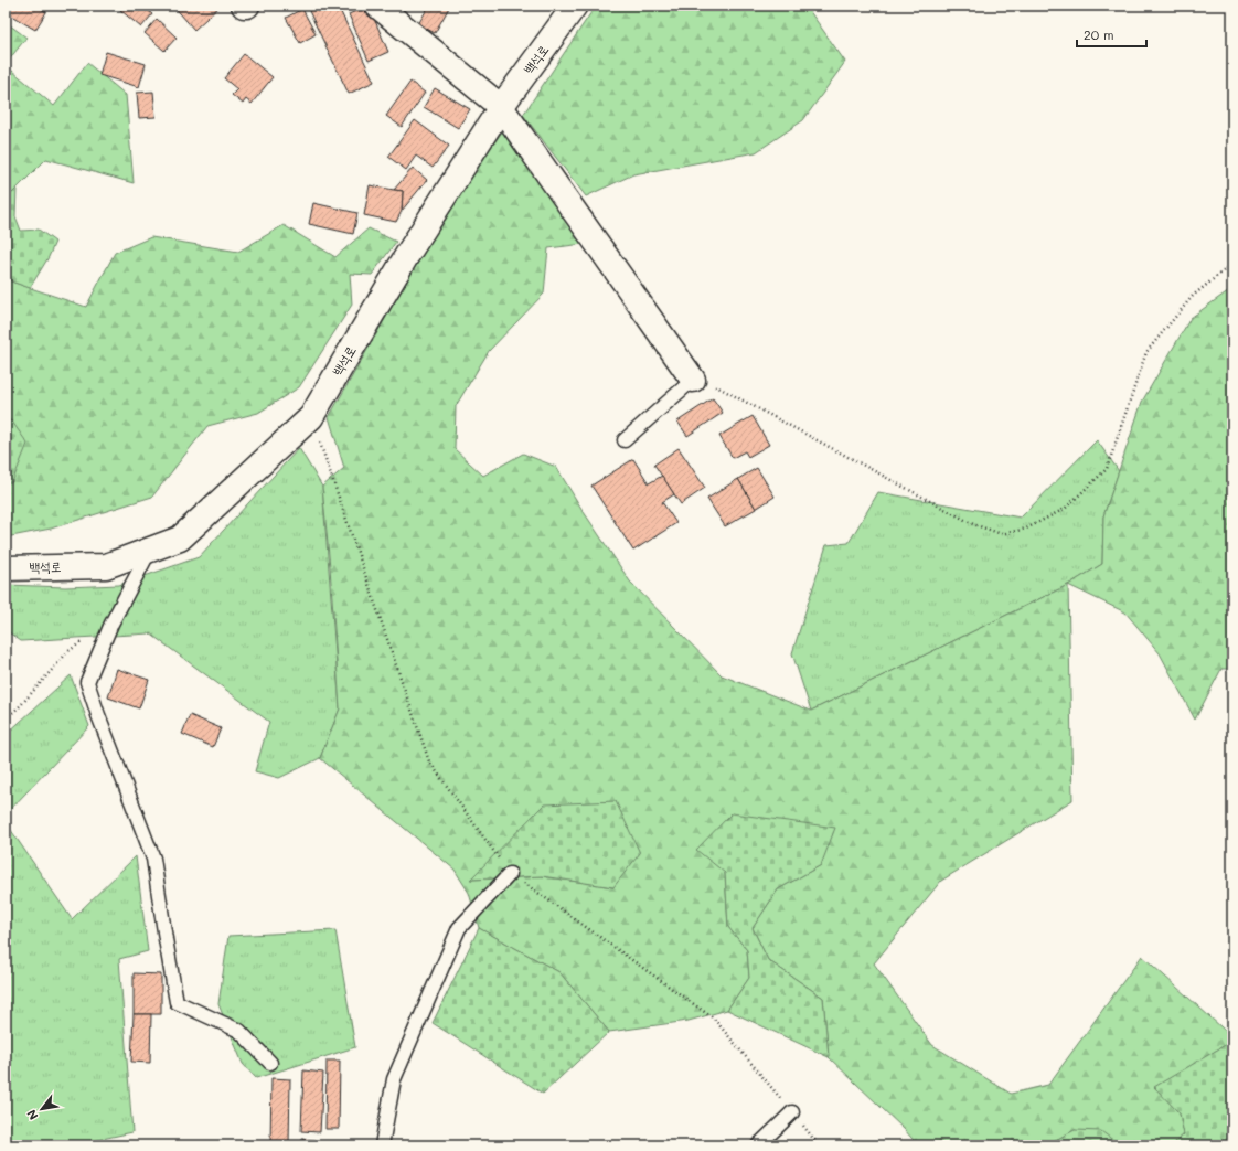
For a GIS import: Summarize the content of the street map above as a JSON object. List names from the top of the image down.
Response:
{
  "streets": {
    "street": ["백석로"]
  },
  "scale_bar": "20 m",
  "north": "bottom left"
}
